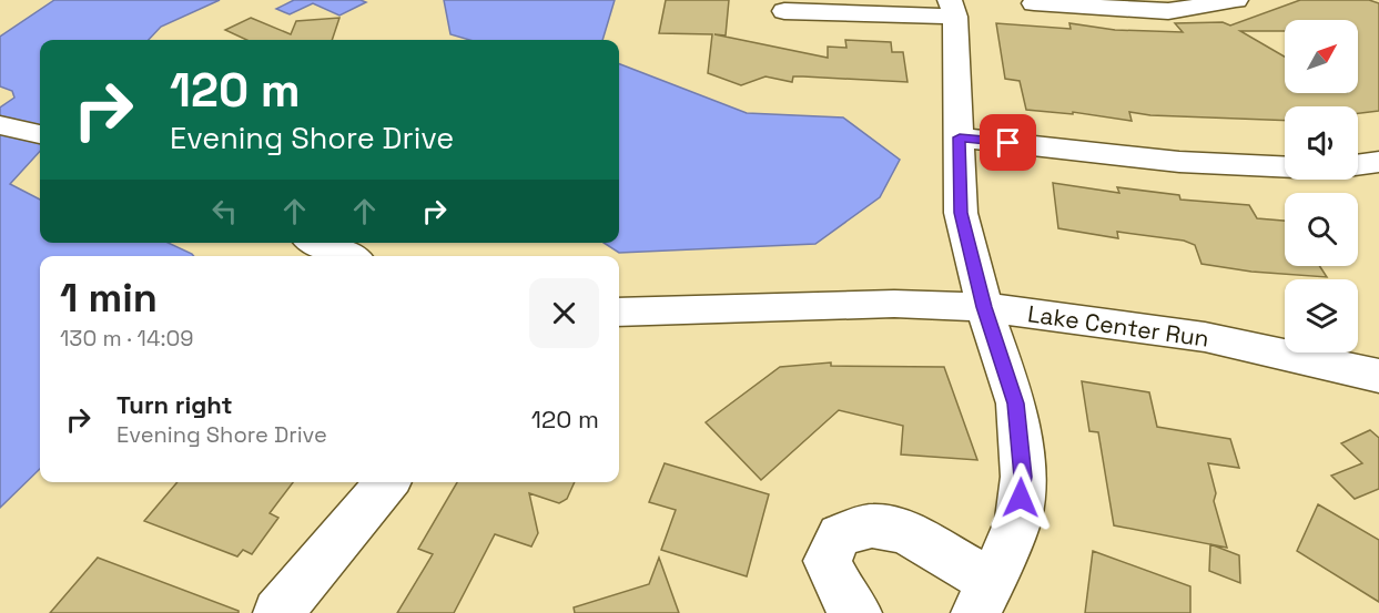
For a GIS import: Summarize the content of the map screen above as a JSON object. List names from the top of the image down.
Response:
{
  "streets": {
    "street": ["Lake Center Run"]
  },
  "north": "top right",
  "page": {
    "turn": ["120 m", "Evening Shore Drive"],
    "heading": ["1 min", "130 m · 14:09"],
    "list": [
      {
        "name": "Turn right",
        "note": "Evening Shore Drive",
        "value": "120 m"
      }
    ]
  }
}
